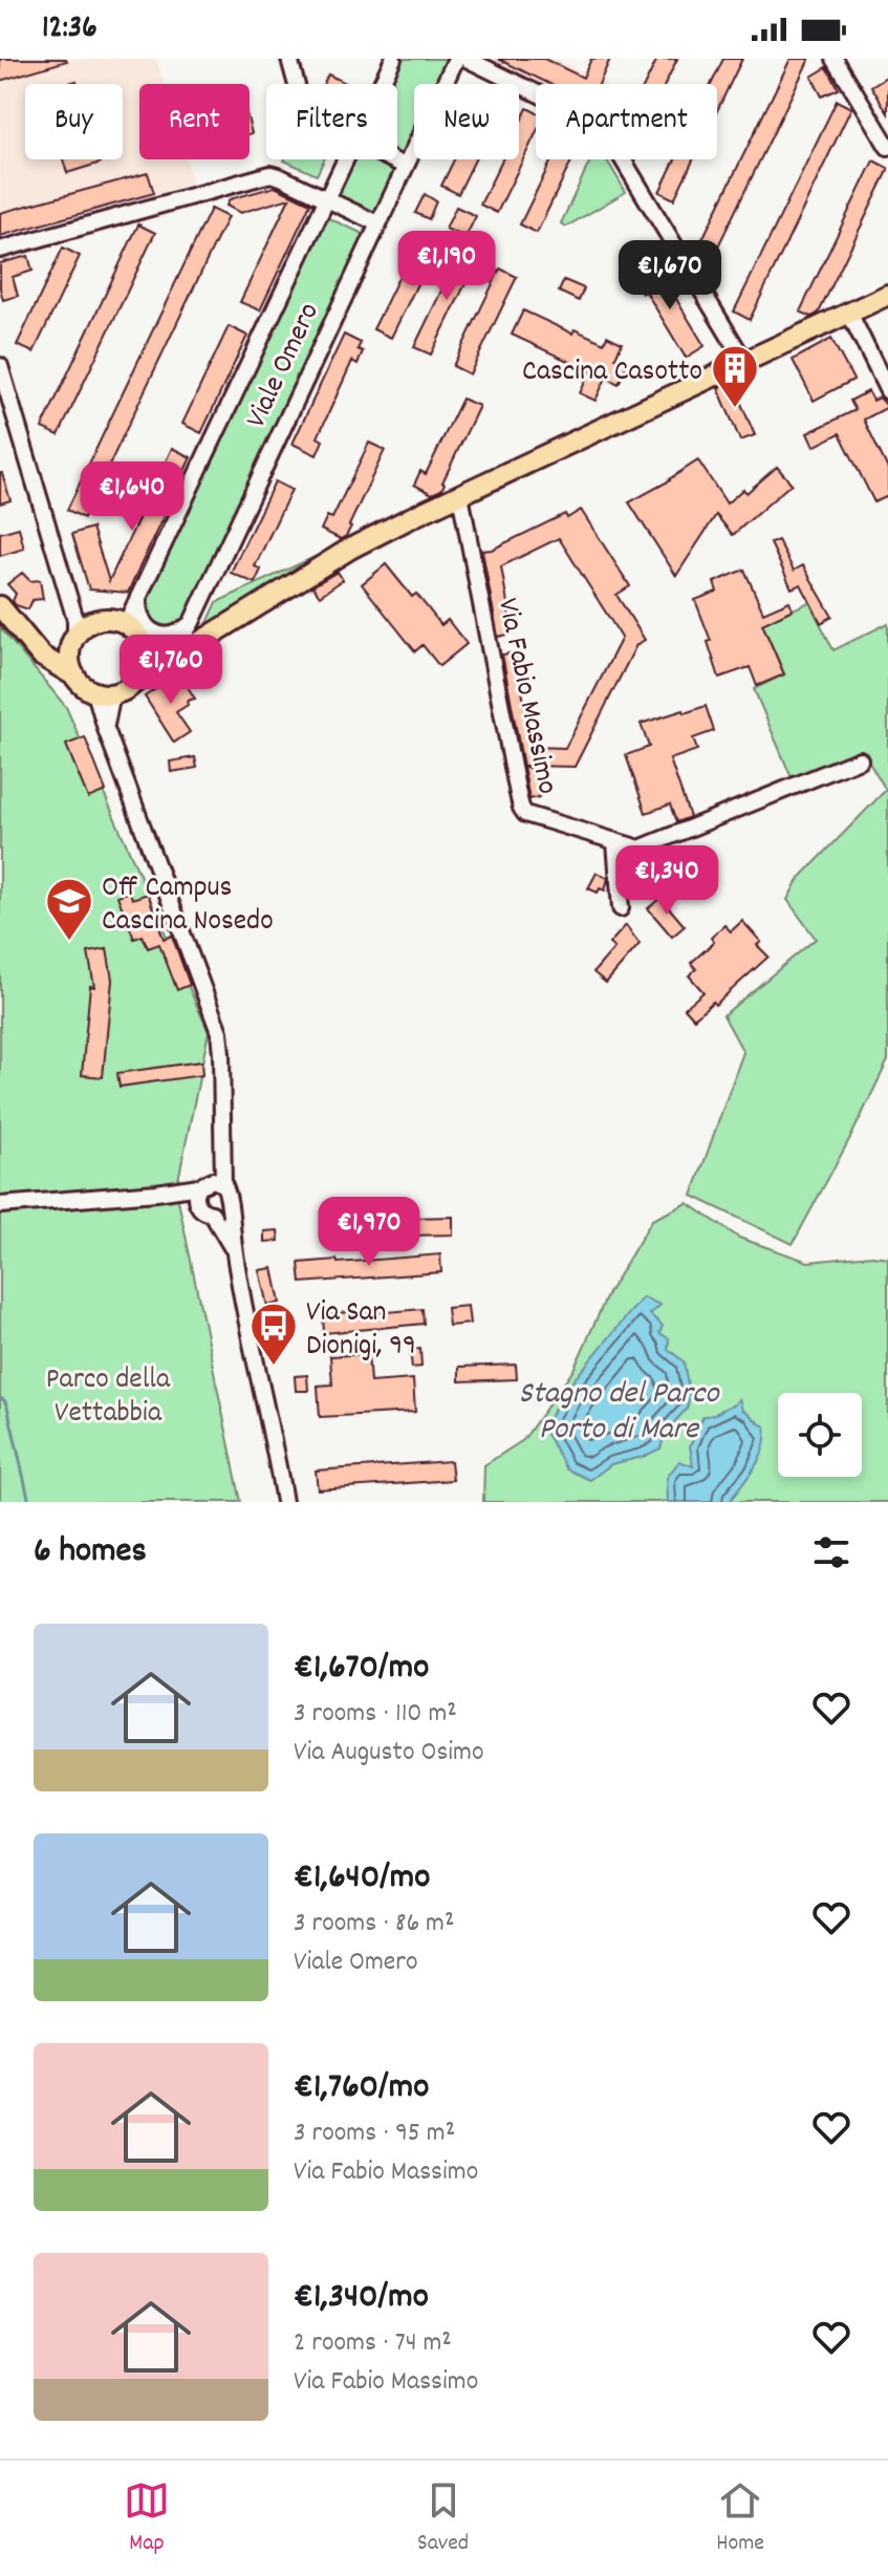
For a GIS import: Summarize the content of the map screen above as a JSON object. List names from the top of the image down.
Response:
{
  "streets": {
    "street": ["Viale Omero", "Via Fabio Massimo"]
  },
  "water": ["Stagno del Parco Porto di Mare"],
  "parks": ["Parco della Vettabbia"],
  "places": {
    "building": ["Cascina Casotto"],
    "school or university": ["Off Campus Cascina Nosedo"],
    "bus stop": ["Via San Dionigi, 99"]
  },
  "page": {
    "status": "12:36",
    "chip": [
      "Buy",
      "Rent",
      "Filters",
      "New",
      "Apartment"
    ],
    "price": [
      "€1,190",
      "€1,670",
      "€1,640",
      "€1,760",
      "€1,340",
      "€1,970"
    ],
    "heading": "6 homes",
    "list": [
      {
        "name": "€1,670/mo",
        "note": "3 rooms · 110 m² · Via Augusto Osimo"
      },
      {
        "name": "€1,640/mo",
        "note": "3 rooms · 86 m² · Viale Omero"
      },
      {
        "name": "€1,760/mo",
        "note": "3 rooms · 95 m² · Via Fabio Massimo"
      },
      {
        "name": "€1,340/mo",
        "note": "2 rooms · 74 m² · Via Fabio Massimo"
      }
    ],
    "tabs": ["Map", "Saved", "Home"]
  }
}
